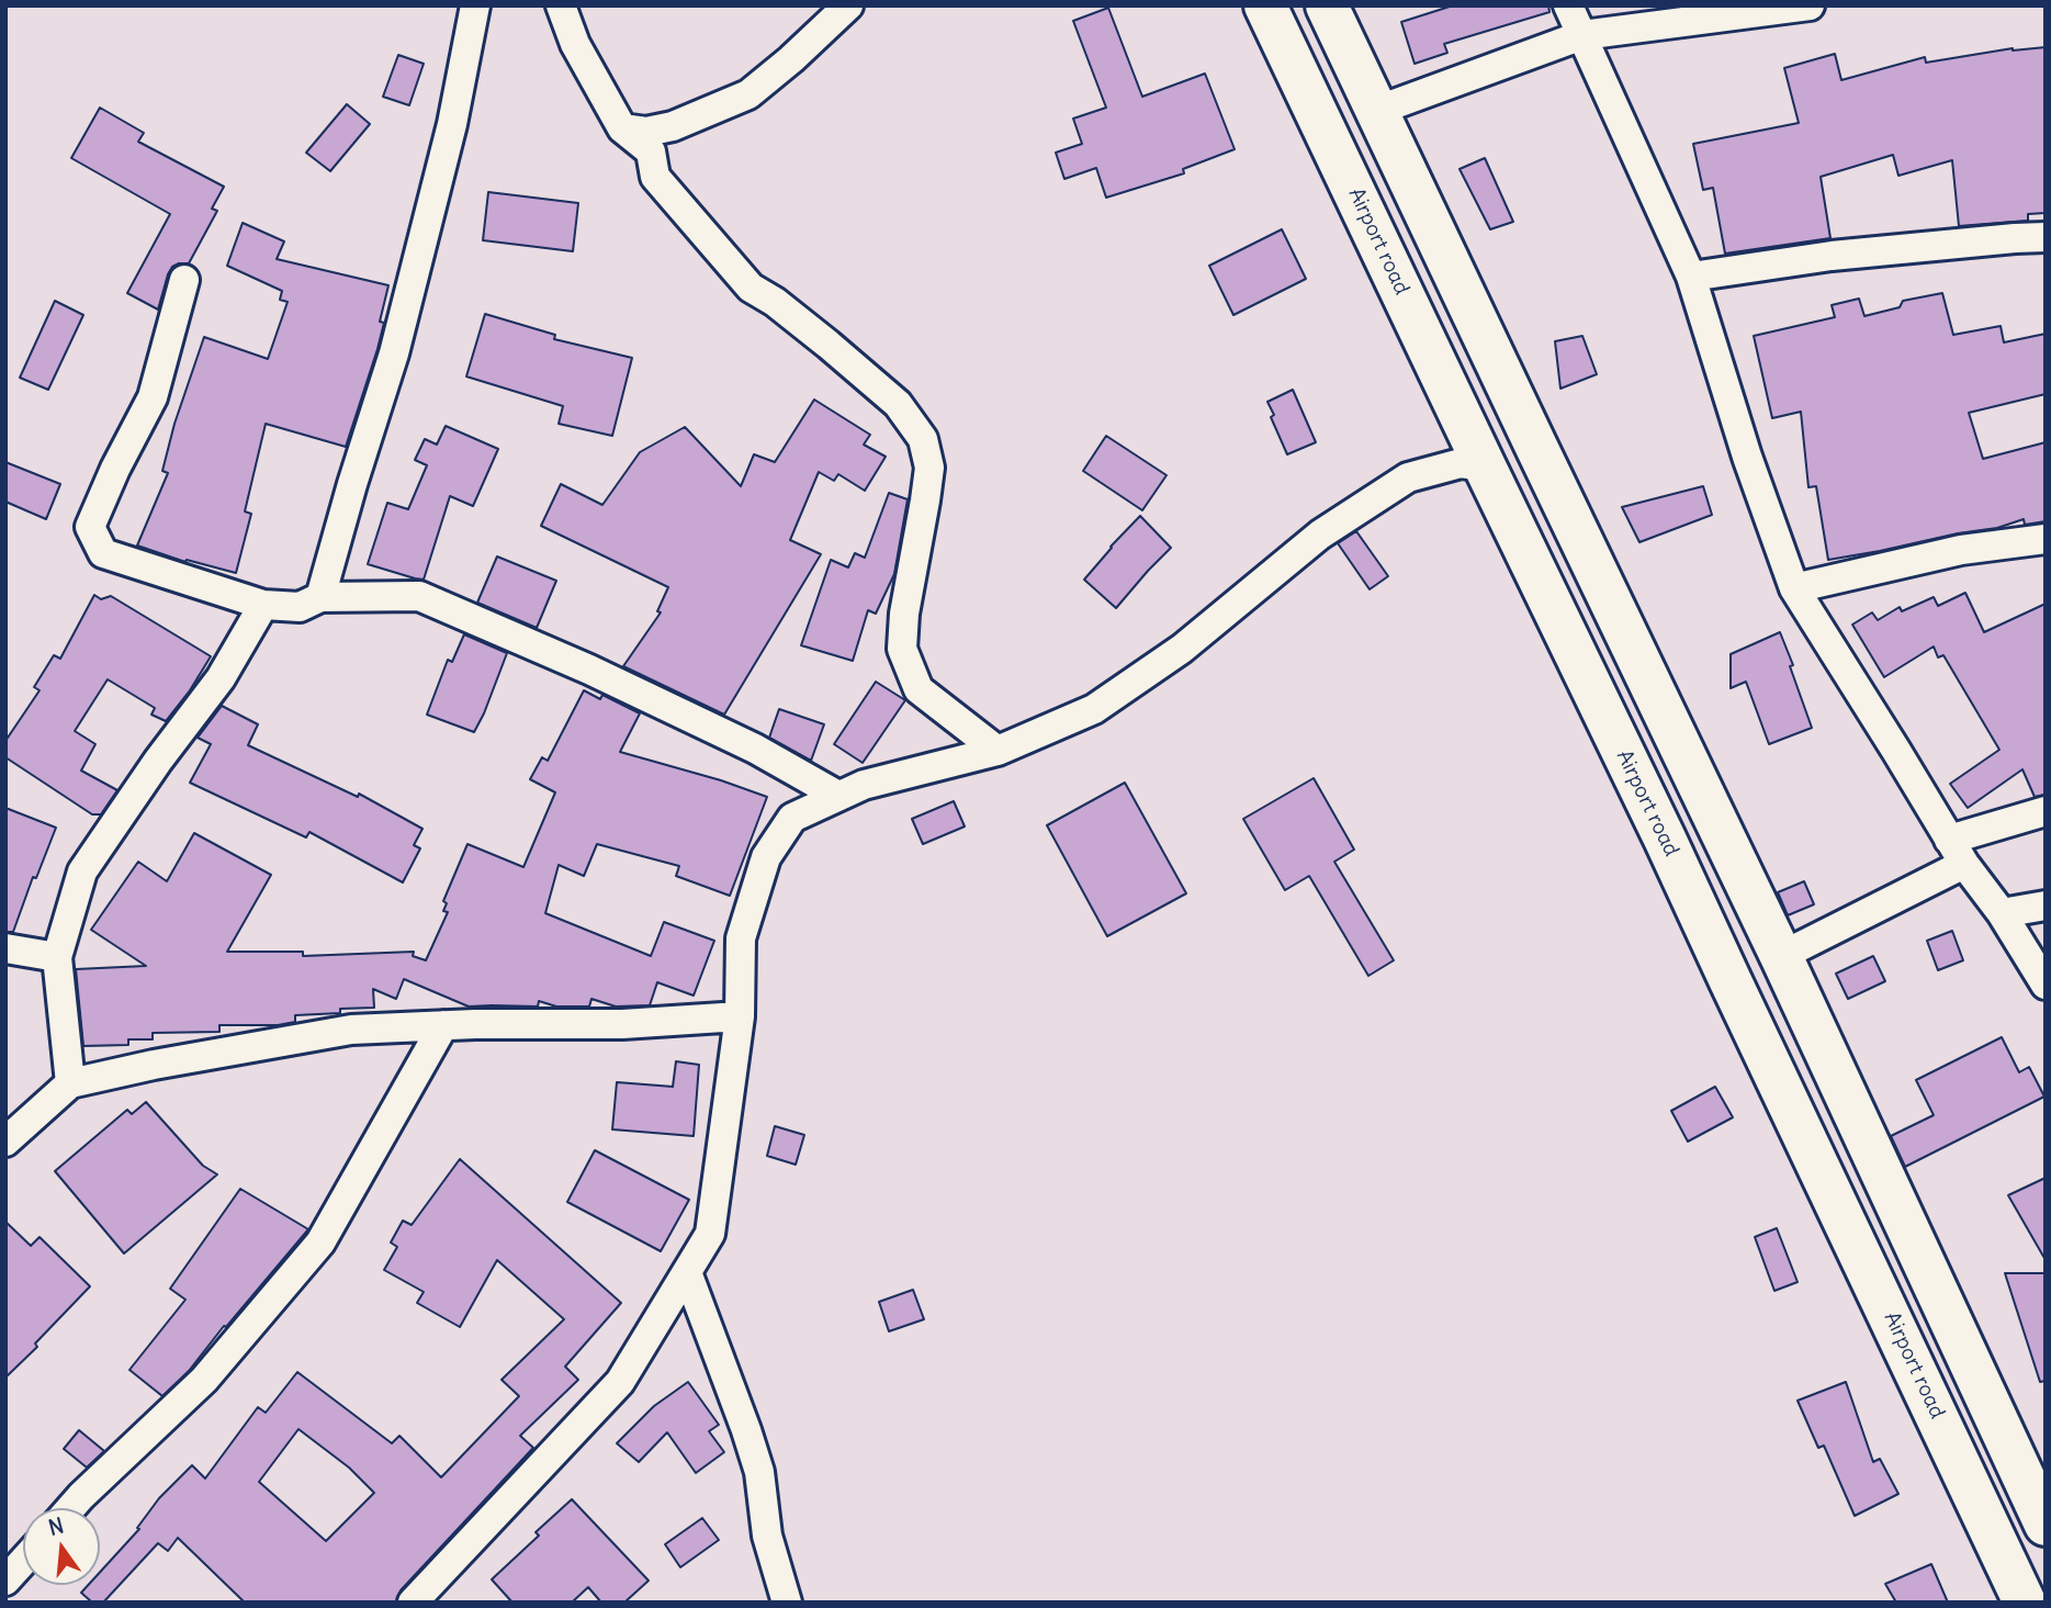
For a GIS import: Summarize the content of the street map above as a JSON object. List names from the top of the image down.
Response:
{
  "streets": {
    "main road": ["Airport road"]
  },
  "north": "top"
}
